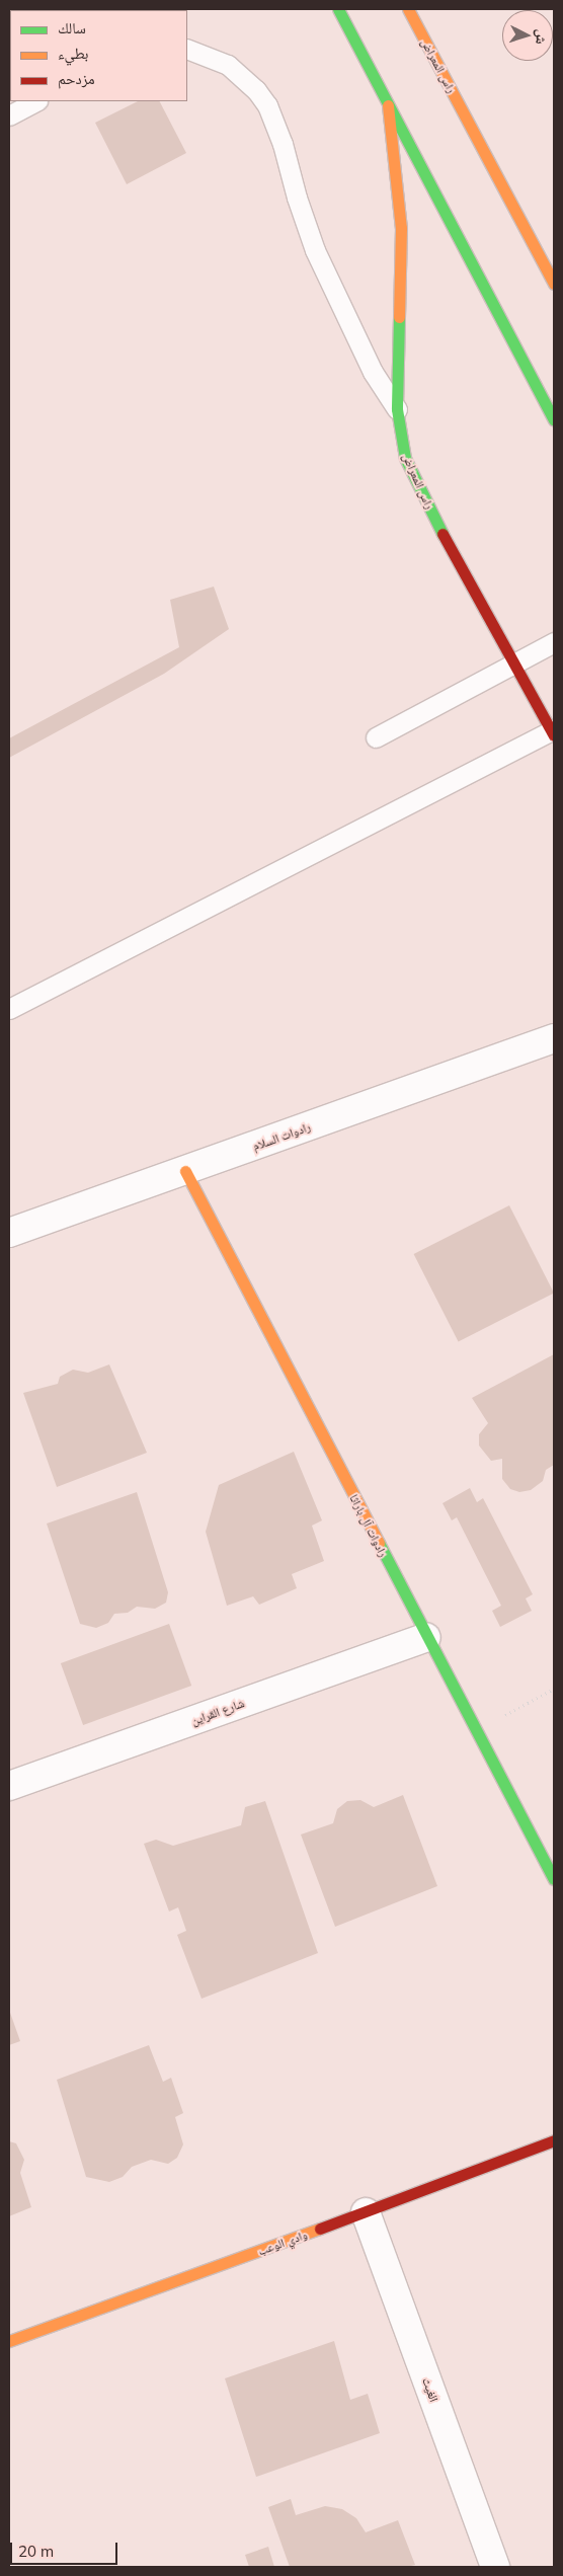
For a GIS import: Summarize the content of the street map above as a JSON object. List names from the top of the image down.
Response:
{
  "streets": {
    "street": [
      "راس المعراض",
      "رادوات السلام",
      "رادوات آل باراثا",
      "شارع القراين",
      "وادي الوعب",
      "الغيث"
    ]
  },
  "crossings": [
    ["رادوات السلام", "رادوات آل باراثا"],
    ["رادوات آل باراثا", "شارع القراين"],
    ["وادي الوعب", "الغيث"]
  ],
  "legend": ["سالك", "بطيء", "مزدحم"],
  "scale_bar": "20 m",
  "north": "right"
}
